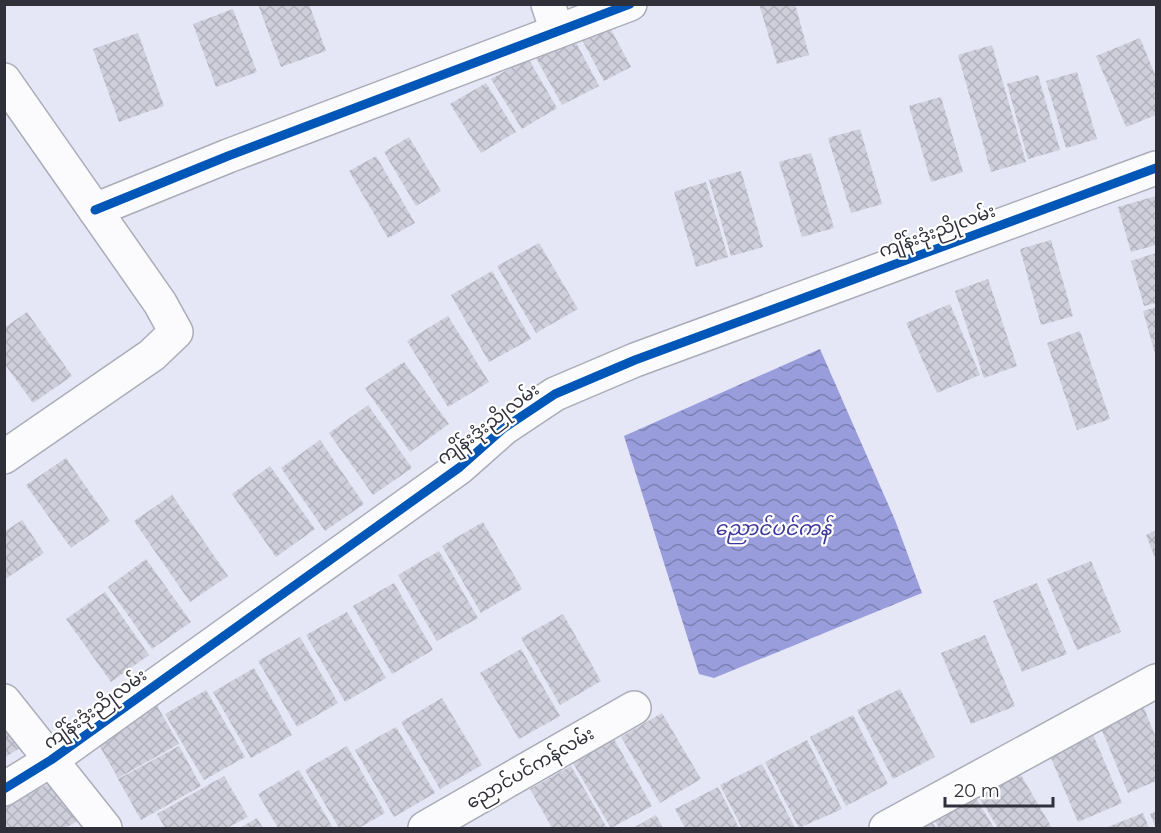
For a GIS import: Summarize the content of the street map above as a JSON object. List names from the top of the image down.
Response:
{
  "streets": {
    "street": ["ကျိန်းဒုံးညိုလမ်း", "ညောင်ပင်ကန်လမ်း"]
  },
  "water": ["ညောင်ပင်ကန်"],
  "scale_bar": "20 m"
}
